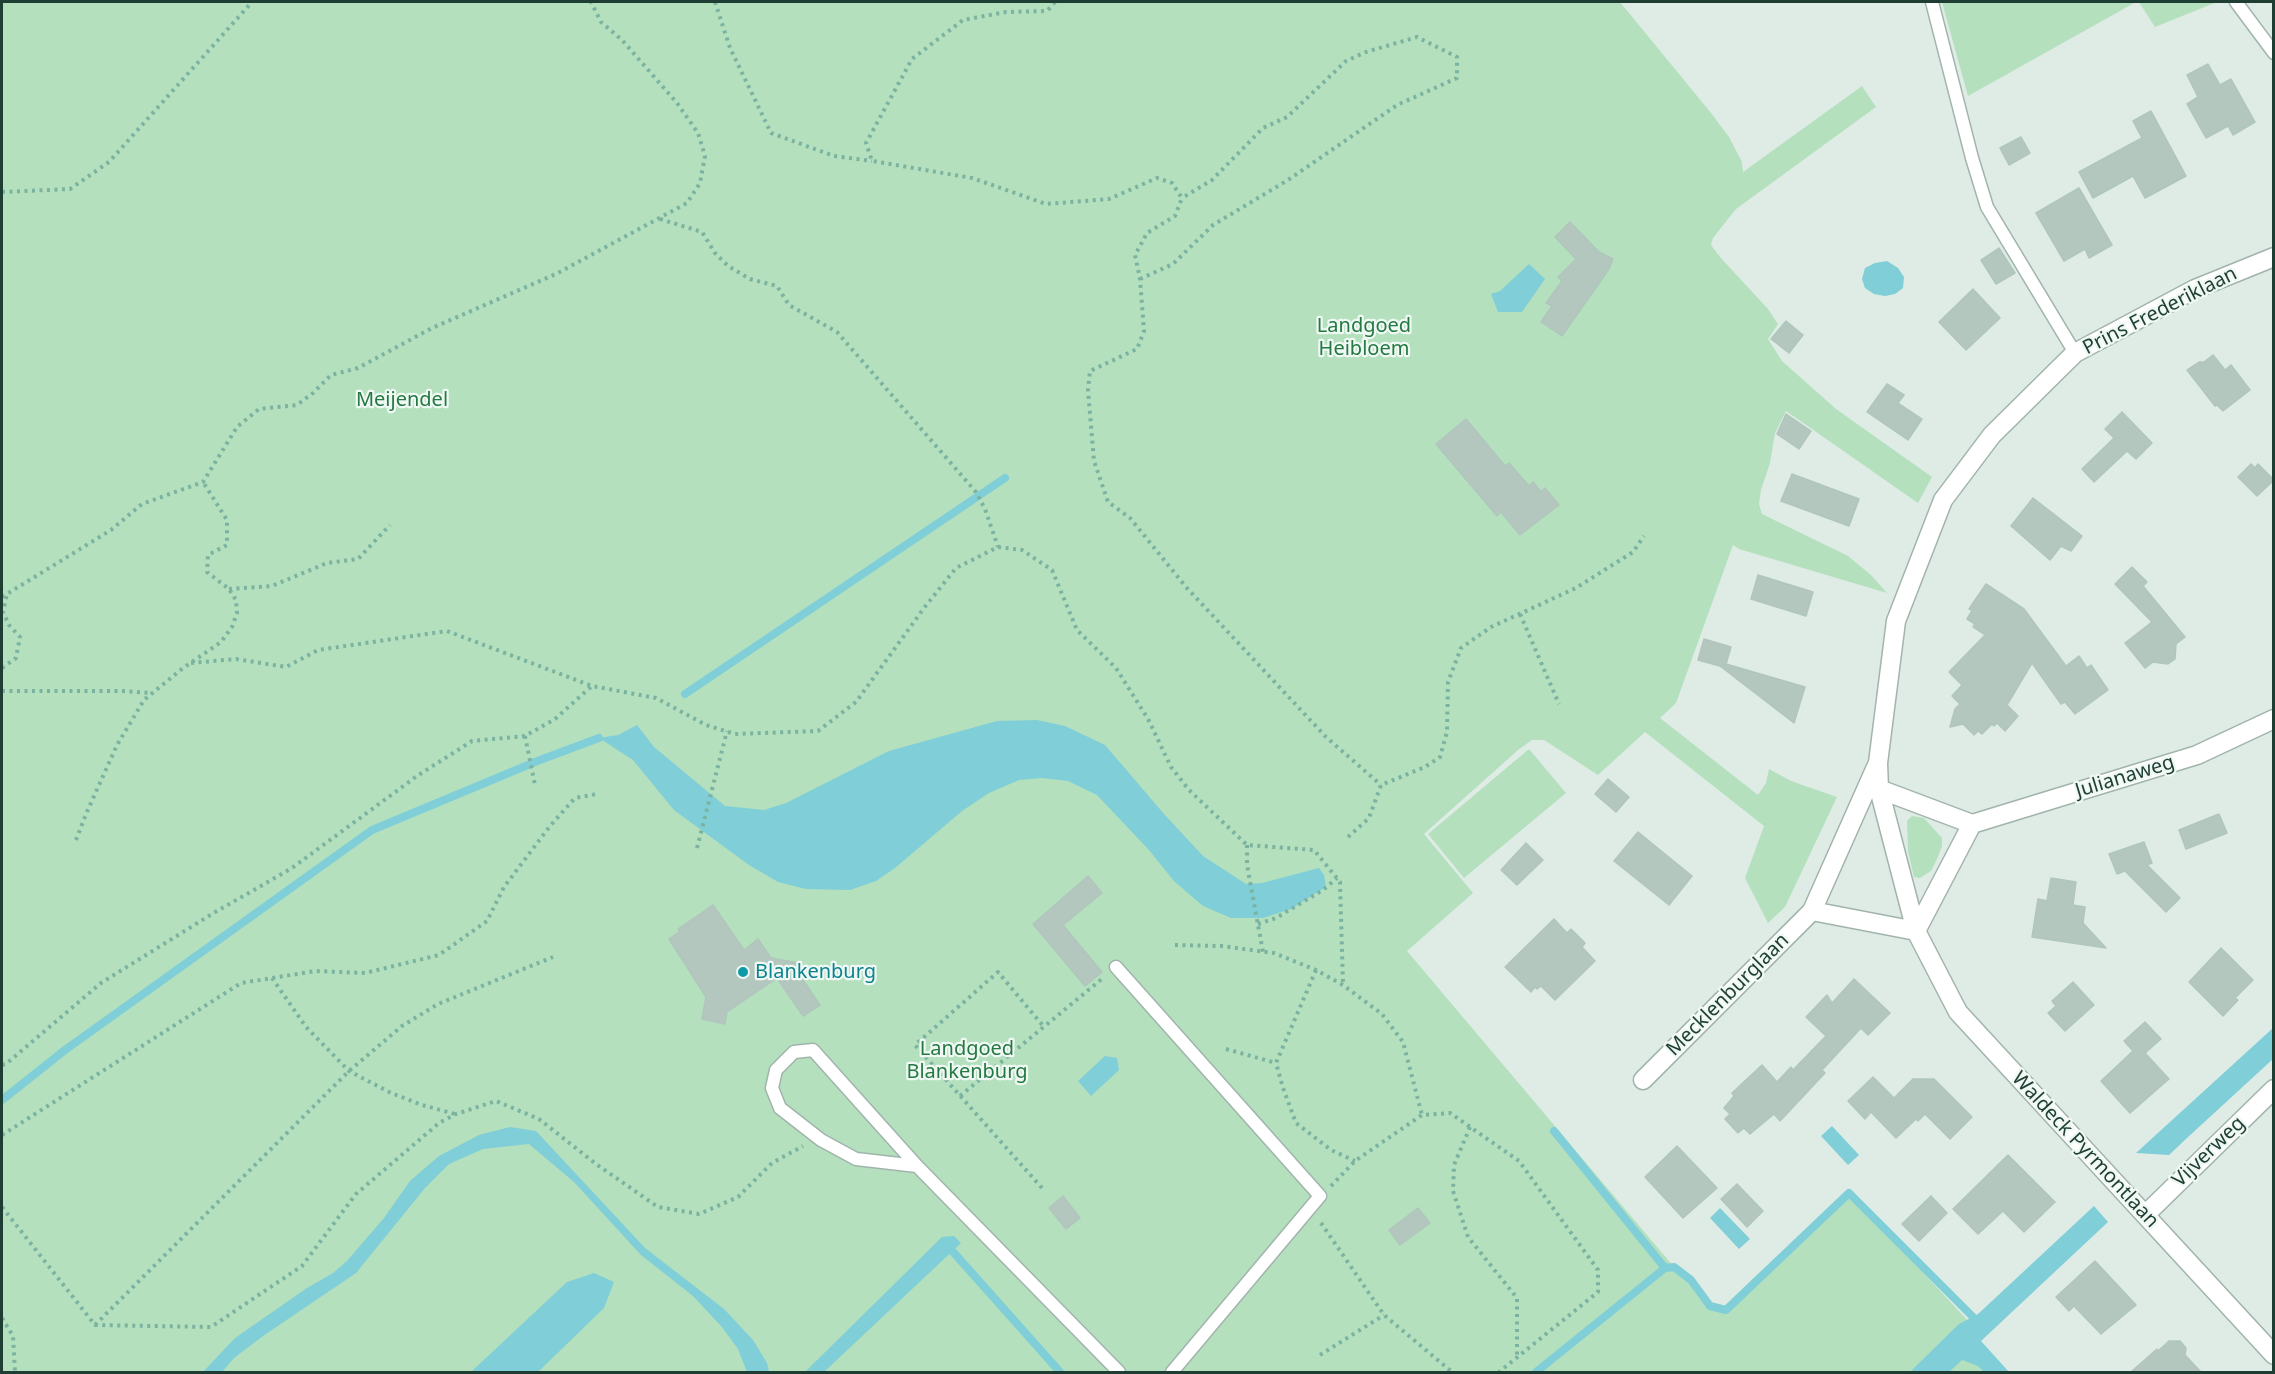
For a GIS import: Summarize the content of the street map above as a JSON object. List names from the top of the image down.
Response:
{
  "streets": {
    "street": [
      "Prins Frederiklaan",
      "Julianaweg",
      "Mecklenburglaan",
      "Waldeck Pyrmontlaan",
      "Vijverweg"
    ]
  },
  "crossings": [
    ["Prins Frederiklaan", "Mecklenburglaan"],
    ["Prins Frederiklaan", "Waldeck Pyrmontlaan"],
    ["Waldeck Pyrmontlaan", "Vijverweg"]
  ],
  "parks": ["Landgoed Heibloem", "Meijendel", "Landgoed Blankenburg"],
  "places": ["Blankenburg"]
}
